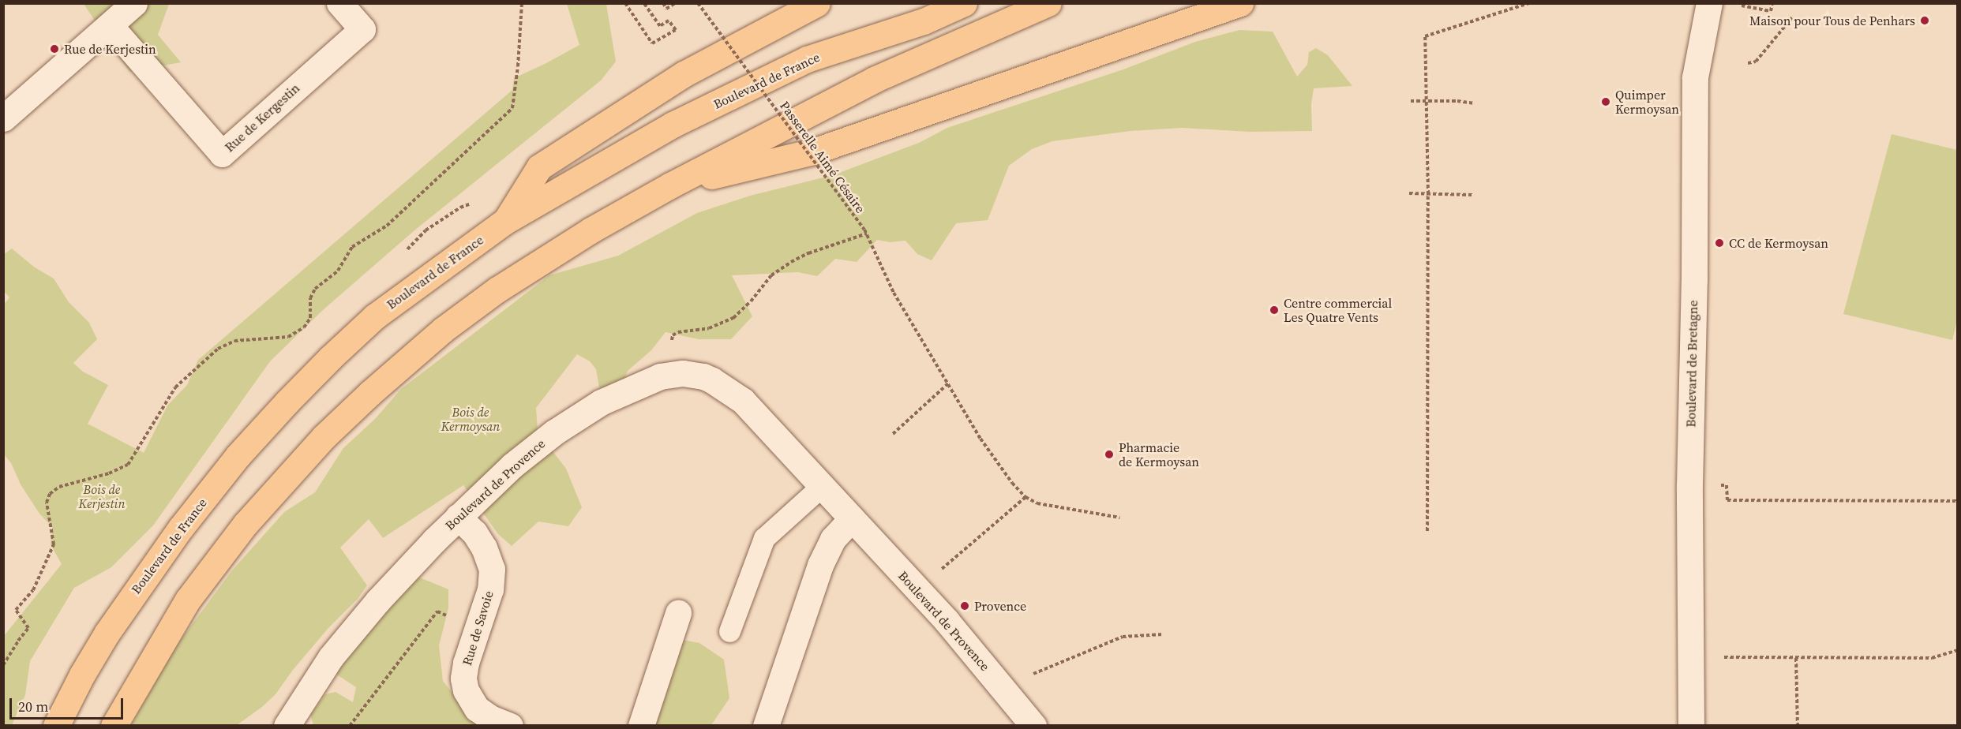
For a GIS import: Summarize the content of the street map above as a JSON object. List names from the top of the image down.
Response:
{
  "streets": {
    "main road": ["Boulevard de France"],
    "street": [
      "Rue de Kergestin",
      "Boulevard de Bretagne",
      "Boulevard de Provence",
      "Rue de Savoie"
    ],
    "path": ["Passerelle Aimé Césaire"]
  },
  "crossings": [
    ["Boulevard de Provence", "Rue de Savoie"]
  ],
  "parks": ["Bois de Kermoysan", "Bois de Kerjestin"],
  "places": [
    "Maison pour Tous de Penhars",
    "Rue de Kerjestin",
    "Quimper Kermoysan",
    "CC de Kermoysan",
    "Centre commercial Les Quatre Vents",
    "Pharmacie de Kermoysan",
    "Provence"
  ],
  "scale_bar": "20 m"
}
